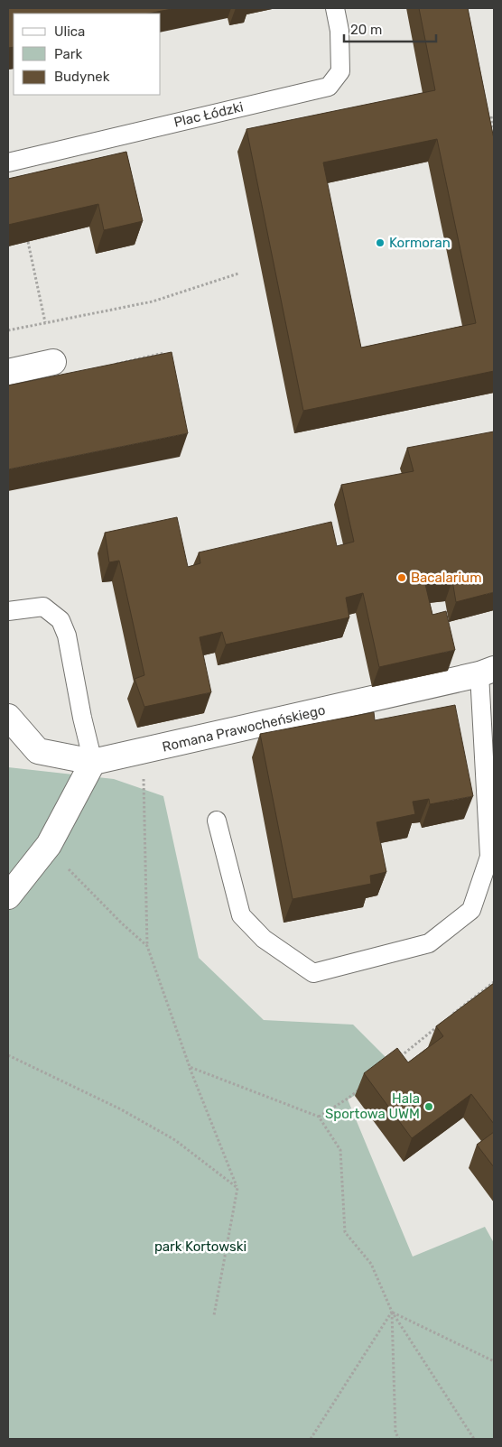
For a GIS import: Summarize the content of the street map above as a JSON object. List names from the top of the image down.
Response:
{
  "streets": {
    "street": ["Romana Prawocheńskiego"],
    "lane": ["Plac Łódzki"]
  },
  "parks": ["park Kortowski"],
  "places": ["Kormoran", "Bacalarium", "Hala Sportowa UWM"],
  "legend": ["Ulica", "Park", "Budynek"],
  "scale_bar": "20 m"
}
